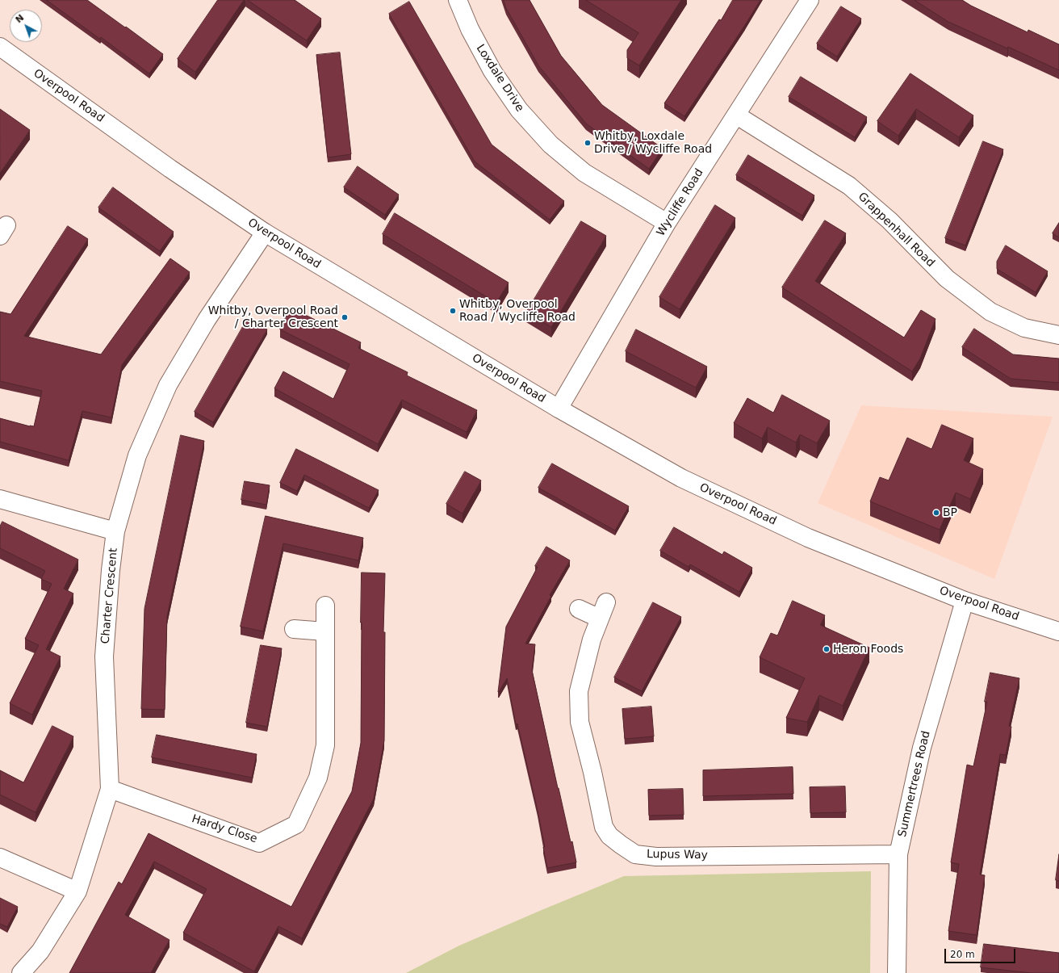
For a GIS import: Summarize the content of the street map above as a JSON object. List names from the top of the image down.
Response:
{
  "streets": {
    "street": [
      "Loxdale Drive",
      "Overpool Road",
      "Wycliffe Road",
      "Grappenhall Road",
      "Charter Crescent",
      "Summertrees Road",
      "Hardy Close",
      "Lupus Way"
    ]
  },
  "crossings": [
    ["Loxdale Drive", "Wycliffe Road"],
    ["Overpool Road", "Wycliffe Road"],
    ["Overpool Road", "Charter Crescent"],
    ["Overpool Road", "Summertrees Road"],
    ["Wycliffe Road", "Grappenhall Road"],
    ["Charter Crescent", "Hardy Close"],
    ["Summertrees Road", "Lupus Way"]
  ],
  "places": [
    "Whitby, Loxdale Drive / Wycliffe Road",
    "Whitby, Overpool Road / Wycliffe Road",
    "Whitby, Overpool Road / Charter Crescent",
    "BP",
    "Heron Foods"
  ],
  "scale_bar": "20 m",
  "north": "top left"
}
